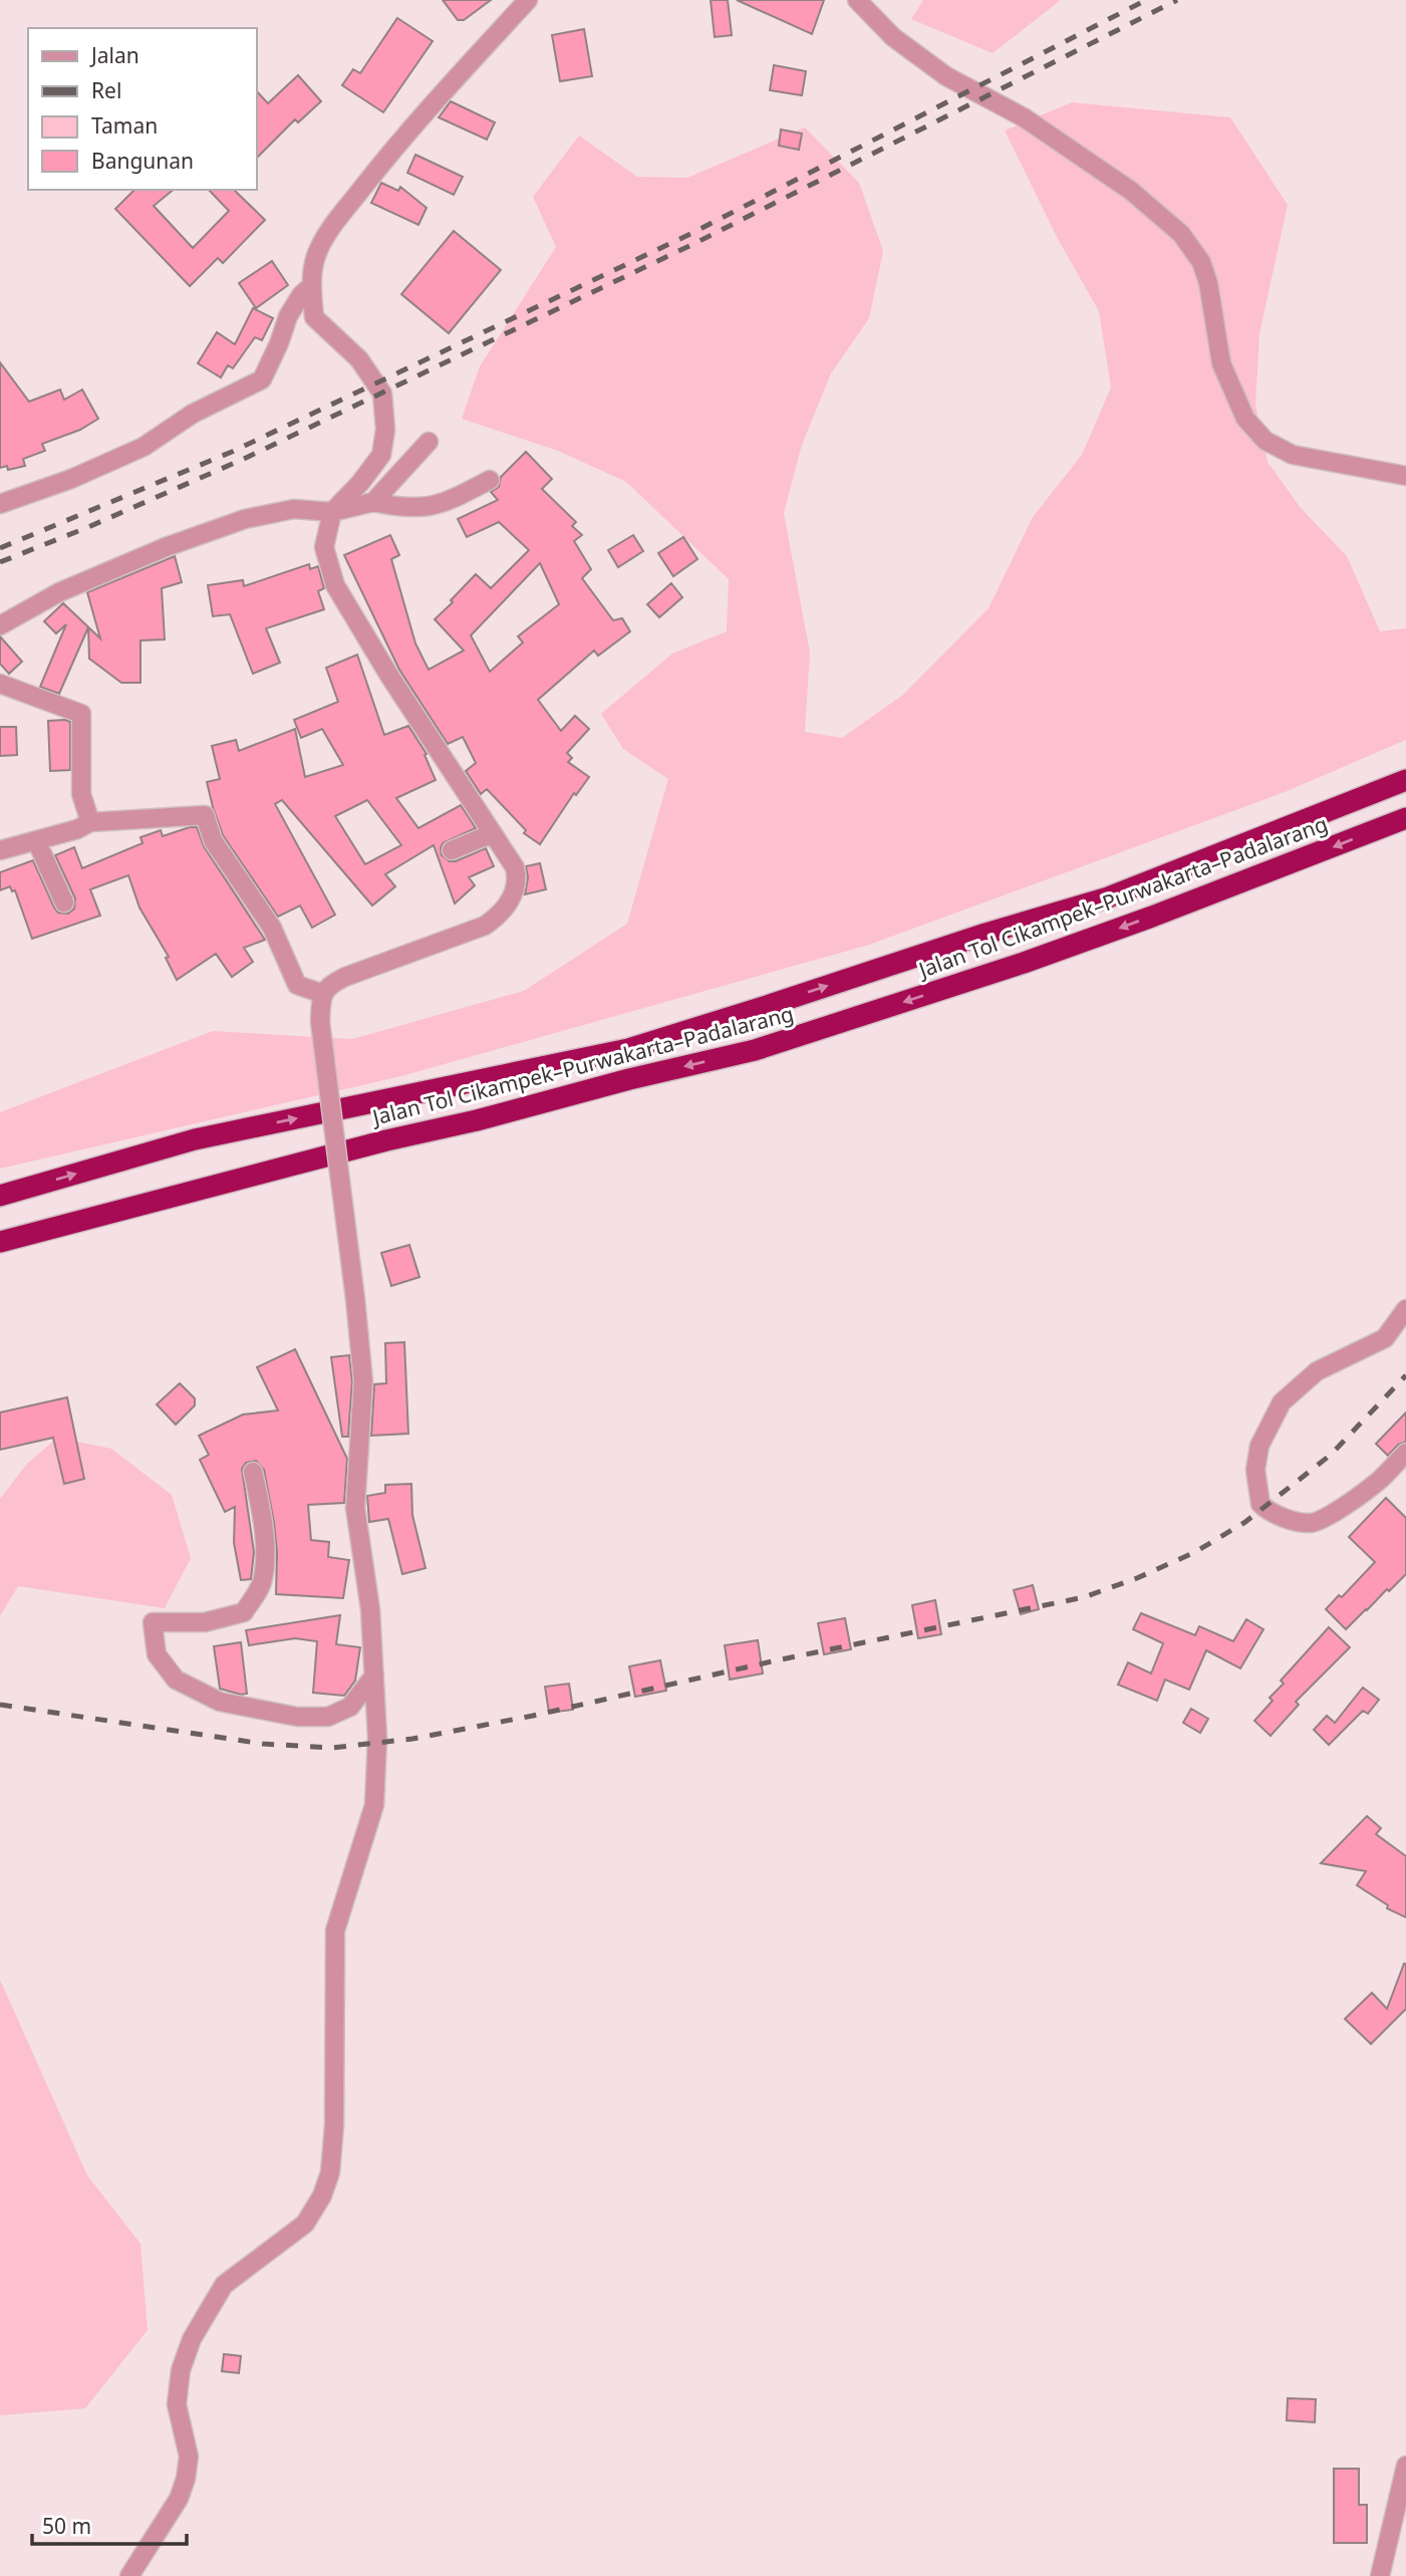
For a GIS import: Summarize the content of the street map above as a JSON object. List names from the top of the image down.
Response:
{
  "streets": {
    "highway": ["Jalan Tol Cikampek–Purwakarta–Padalarang"]
  },
  "legend": [
    "Jalan",
    "Rel",
    "Taman",
    "Bangunan"
  ],
  "scale_bar": "50 m"
}
